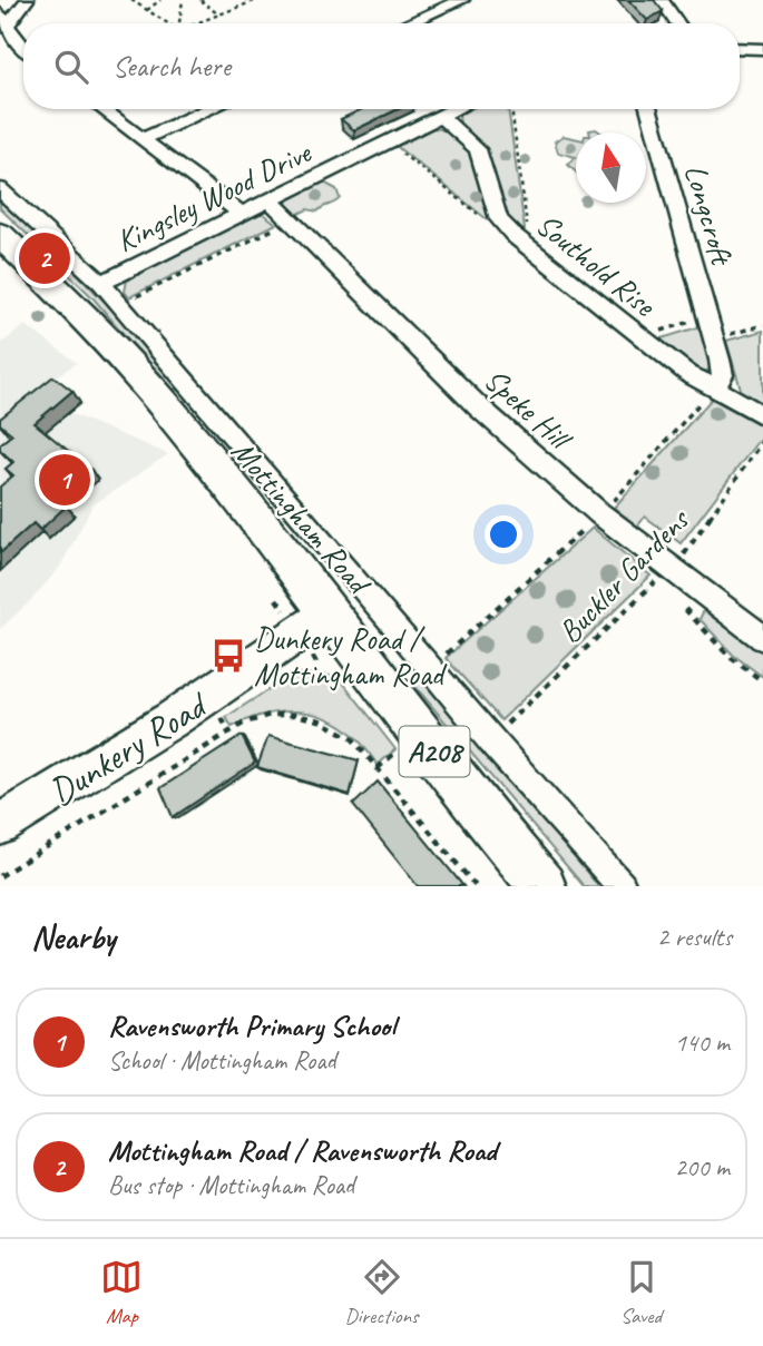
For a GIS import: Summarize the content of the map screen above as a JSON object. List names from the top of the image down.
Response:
{
  "streets": {
    "main road": ["Mottingham Road", "A208"],
    "street": [
      "Kingsley Wood Drive",
      "Longcroft",
      "Southold Rise",
      "Speke Hill",
      "Dunkery Road"
    ],
    "path": ["Buckler Gardens"]
  },
  "crossings": [
    ["Kingsley Wood Drive", "Southold Rise"],
    ["Kingsley Wood Drive", "Speke Hill"],
    ["Kingsley Wood Drive", "Mottingham Road"],
    ["Longcroft", "Southold Rise"],
    ["Speke Hill", "Buckler Gardens"],
    ["Mottingham Road", "Dunkery Road"]
  ],
  "places": {
    "bus stop": ["Dunkery Road / Mottingham Road"]
  },
  "north": "top",
  "page": {
    "search": "Search here",
    "pins": ["2", "1"],
    "heading": ["Nearby", "2 results"],
    "list": [
      {
        "mark": "1",
        "name": "Ravensworth Primary School",
        "note": "School · Mottingham Road",
        "value": "140 m"
      },
      {
        "mark": "2",
        "name": "Mottingham Road / Ravensworth Road",
        "note": "Bus stop · Mottingham Road",
        "value": "200 m"
      }
    ],
    "nav": ["Map", "Directions", "Saved"]
  }
}
